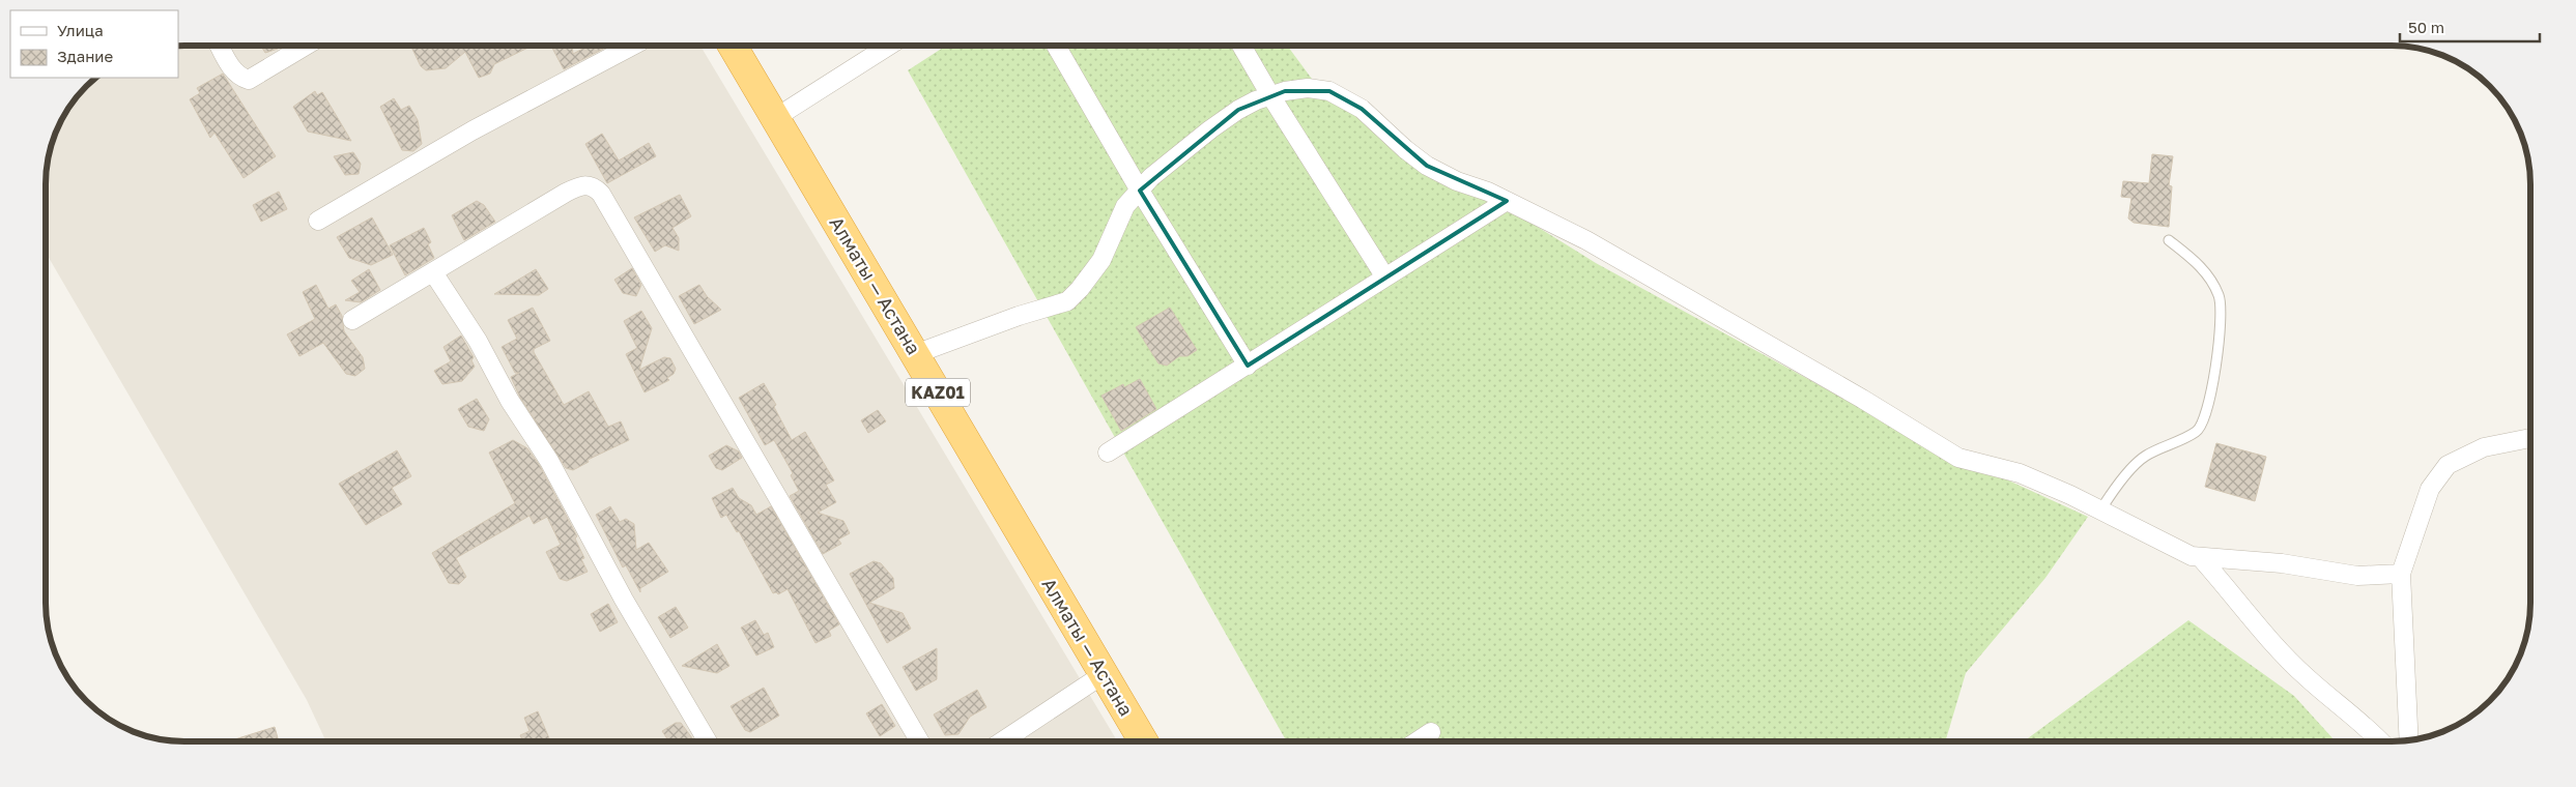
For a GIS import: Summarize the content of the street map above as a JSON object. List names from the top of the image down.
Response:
{
  "streets": {
    "highway": ["Алматы — Астана", "KАZ01"]
  },
  "legend": ["Улица", "Здание"],
  "scale_bar": "50 m"
}
